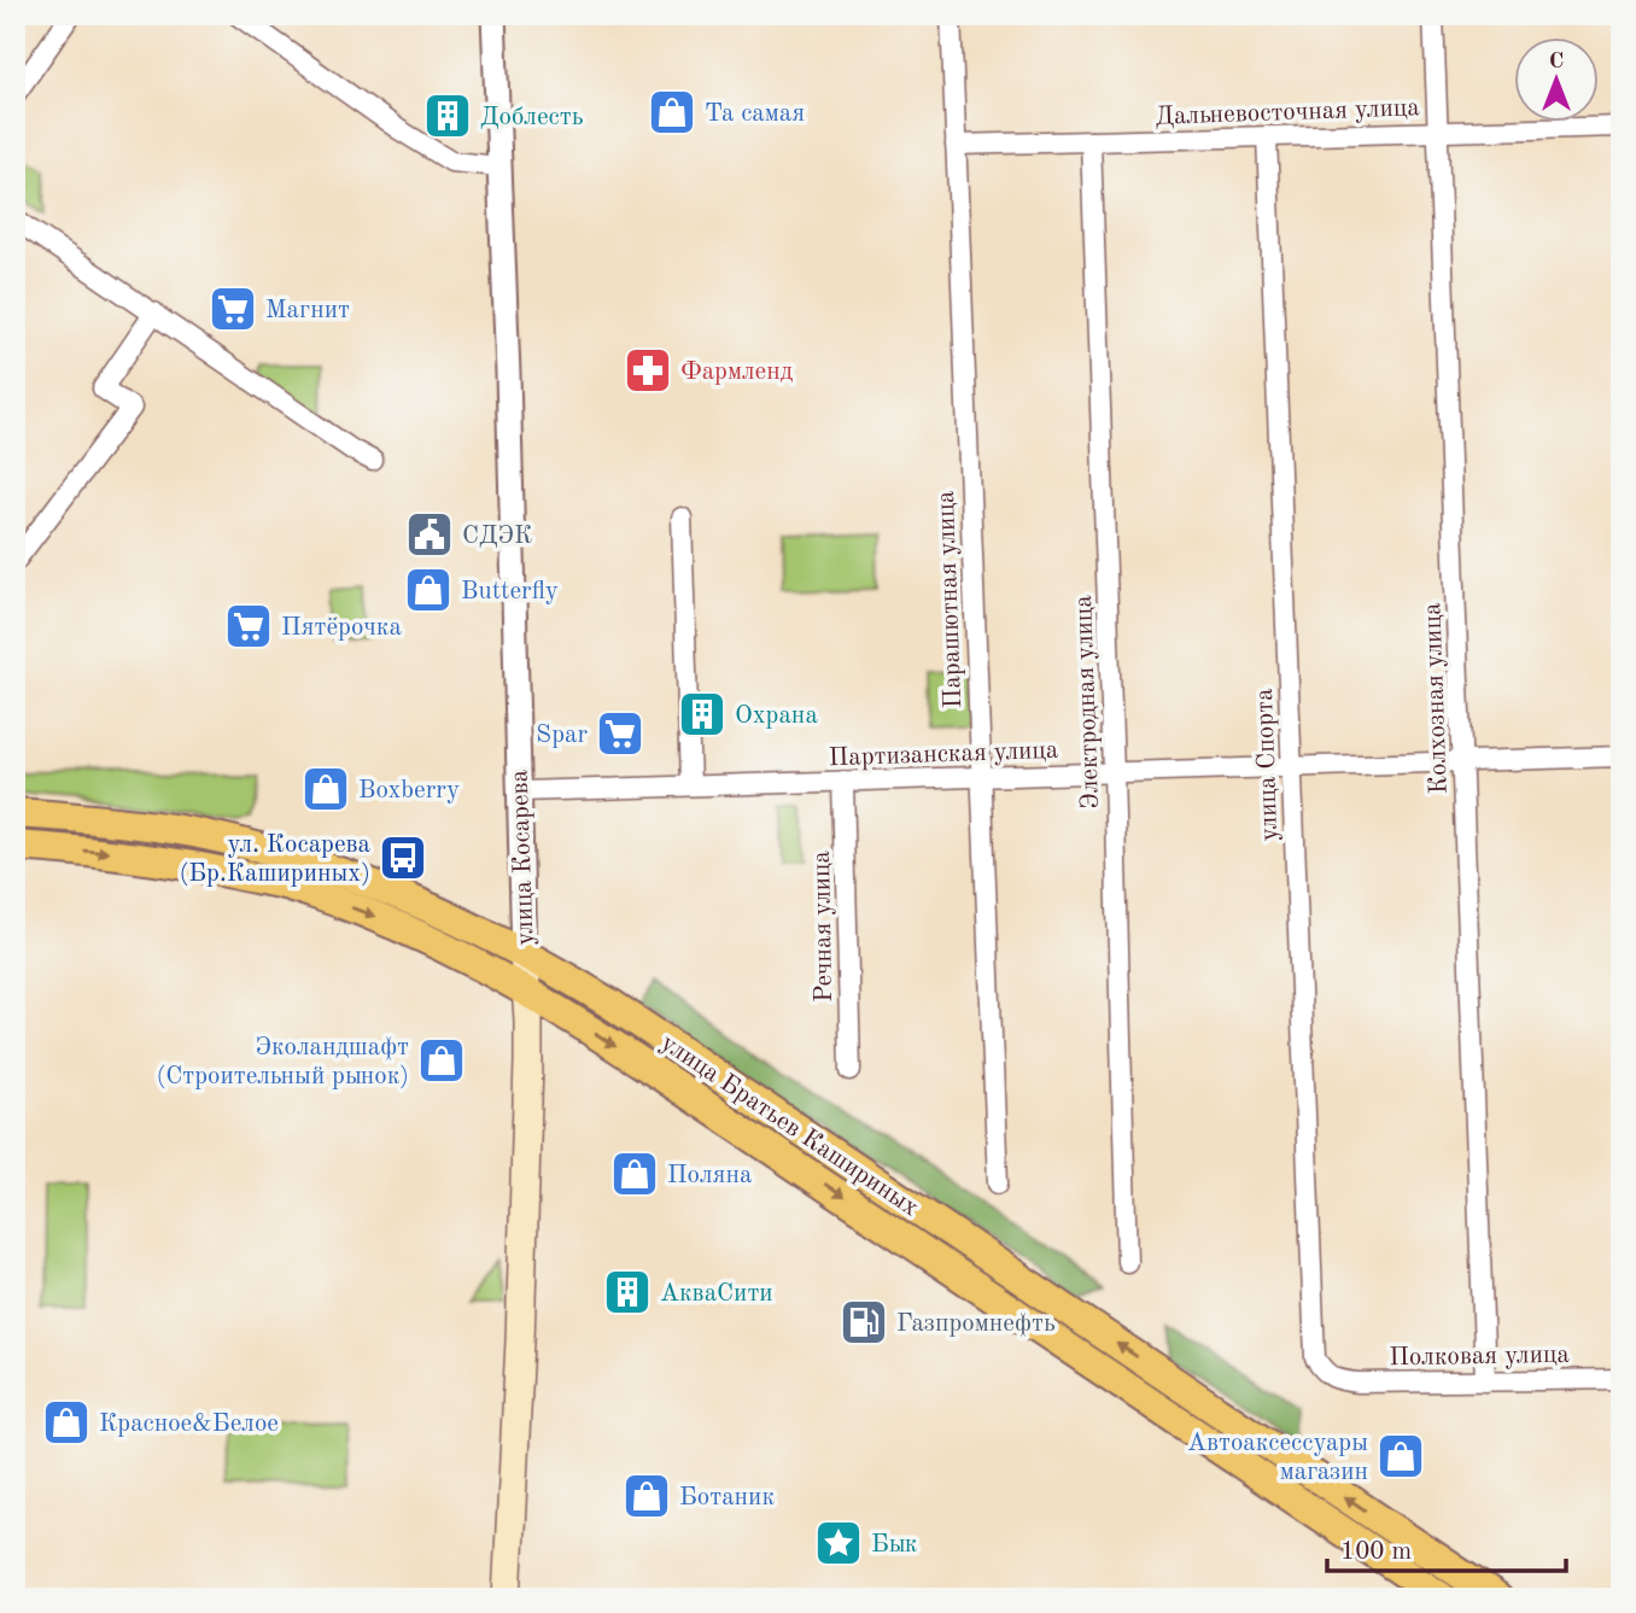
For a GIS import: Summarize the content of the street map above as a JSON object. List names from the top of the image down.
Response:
{
  "streets": {
    "main road": ["улица Косарева", "улица Братьев Кашириных"],
    "street": [
      "Дальневосточная улица",
      "Парашютная улица",
      "Колхозная улица",
      "Электродная улица",
      "Партизанская улица",
      "улица Спорта",
      "Речная улица",
      "Полковая улица"
    ]
  },
  "crossings": [
    ["Дальневосточная улица", "Парашютная улица"],
    ["Дальневосточная улица", "Колхозная улица"],
    ["Дальневосточная улица", "Электродная улица"],
    ["Дальневосточная улица", "улица Спорта"],
    ["Парашютная улица", "Партизанская улица"],
    ["Колхозная улица", "Партизанская улица"],
    ["Колхозная улица", "Полковая улица"],
    ["Электродная улица", "Партизанская улица"],
    ["Партизанская улица", "улица Спорта"],
    ["Партизанская улица", "улица Косарева"],
    ["Партизанская улица", "Речная улица"],
    ["улица Спорта", "Полковая улица"],
    ["улица Косарева", "улица Братьев Кашириных"]
  ],
  "places": {
    "shop": [
      "Та самая",
      "Butterfly",
      "Boxberry",
      "Эколандшафт (Строительный рынок)",
      "Поляна",
      "Красное&Белое",
      "Автоаксессуары магазин",
      "Ботаник"
    ],
    "building": ["Доблесть", "Охрана", "АкваСити"],
    "supermarket": ["Магнит", "Пятёрочка", "Spar"],
    "pharmacy": ["Фармленд"],
    "public building": ["СДЭК"],
    "bus stop": ["ул. Косарева (Бр.Кашириных)"],
    "fuel station": ["Газпромнефть"],
    "place": ["Бык"]
  },
  "scale_bar": "100 m",
  "north": "top"
}
